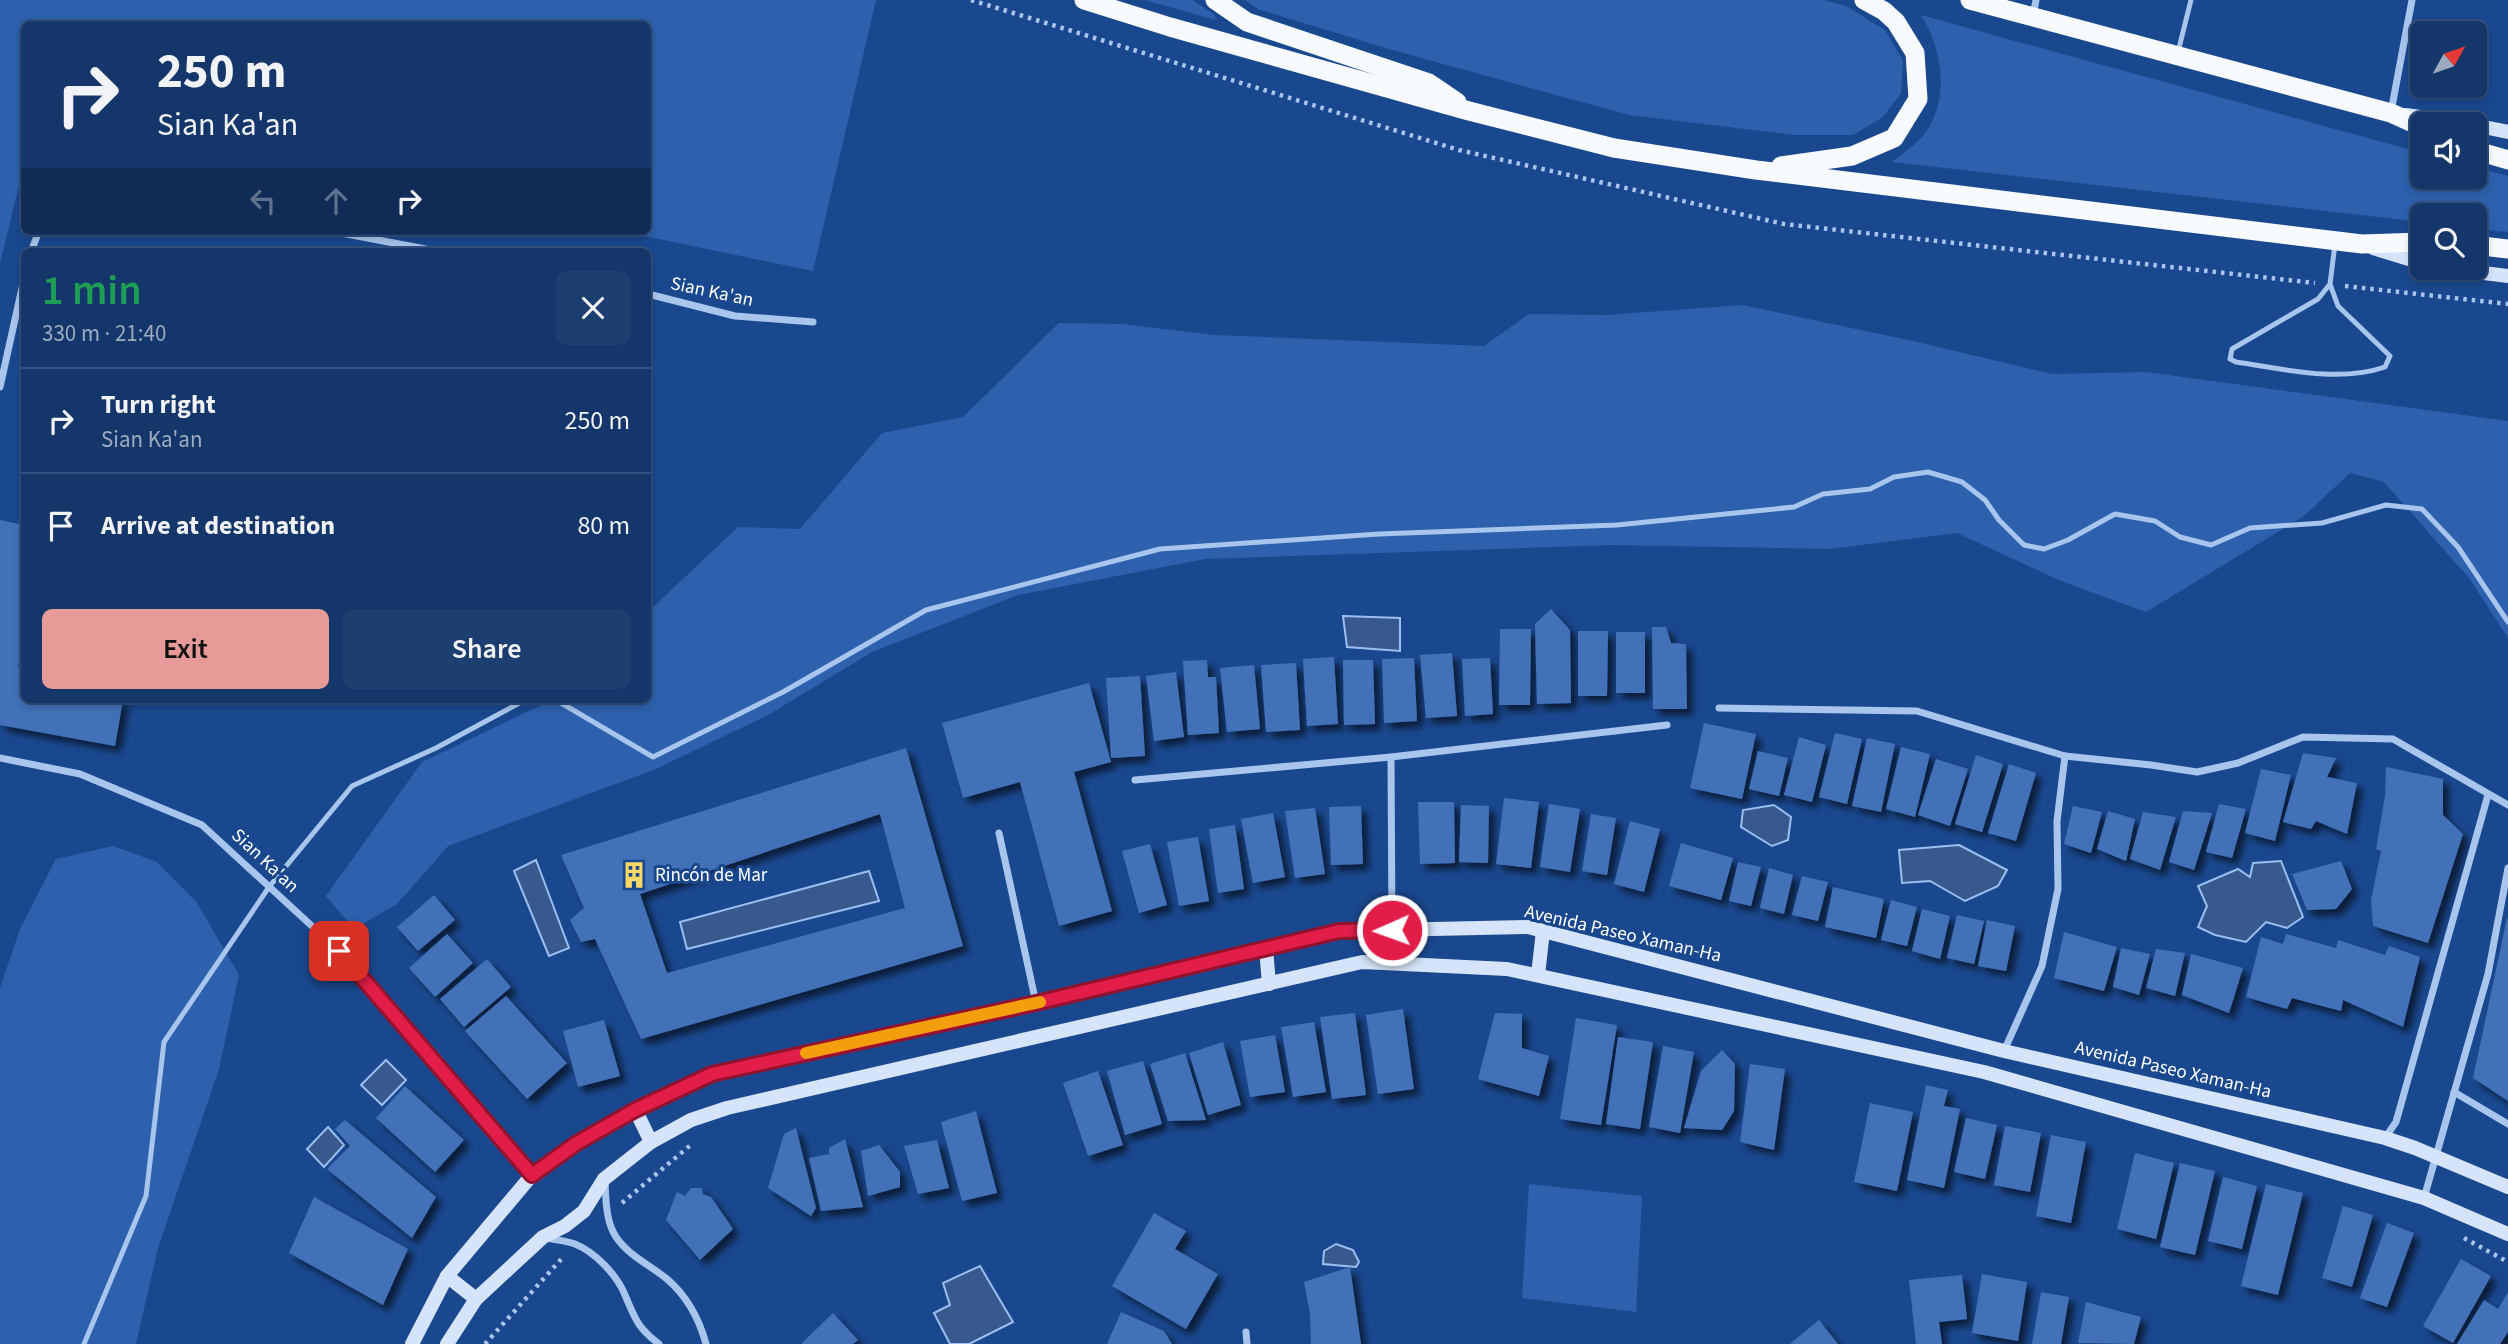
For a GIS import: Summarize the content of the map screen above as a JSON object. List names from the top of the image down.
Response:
{
  "streets": {
    "main road": ["Avenida Paseo Xaman-Ha"],
    "street": ["Sian Ka'an"]
  },
  "crossings": [
    ["Sian Ka'an", "Avenida Paseo Xaman-Ha"]
  ],
  "places": {
    "building": ["Rincón de Mar"]
  },
  "north": "top right",
  "page": {
    "turn": ["250 m", "Sian Ka'an"],
    "heading": ["1 min", "330 m · 21:40"],
    "list": [
      {
        "name": "Turn right",
        "note": "Sian Ka'an",
        "value": "250 m"
      },
      {
        "name": "Arrive at destination",
        "value": "80 m"
      }
    ],
    "buttons": ["Exit", "Share"]
  }
}
